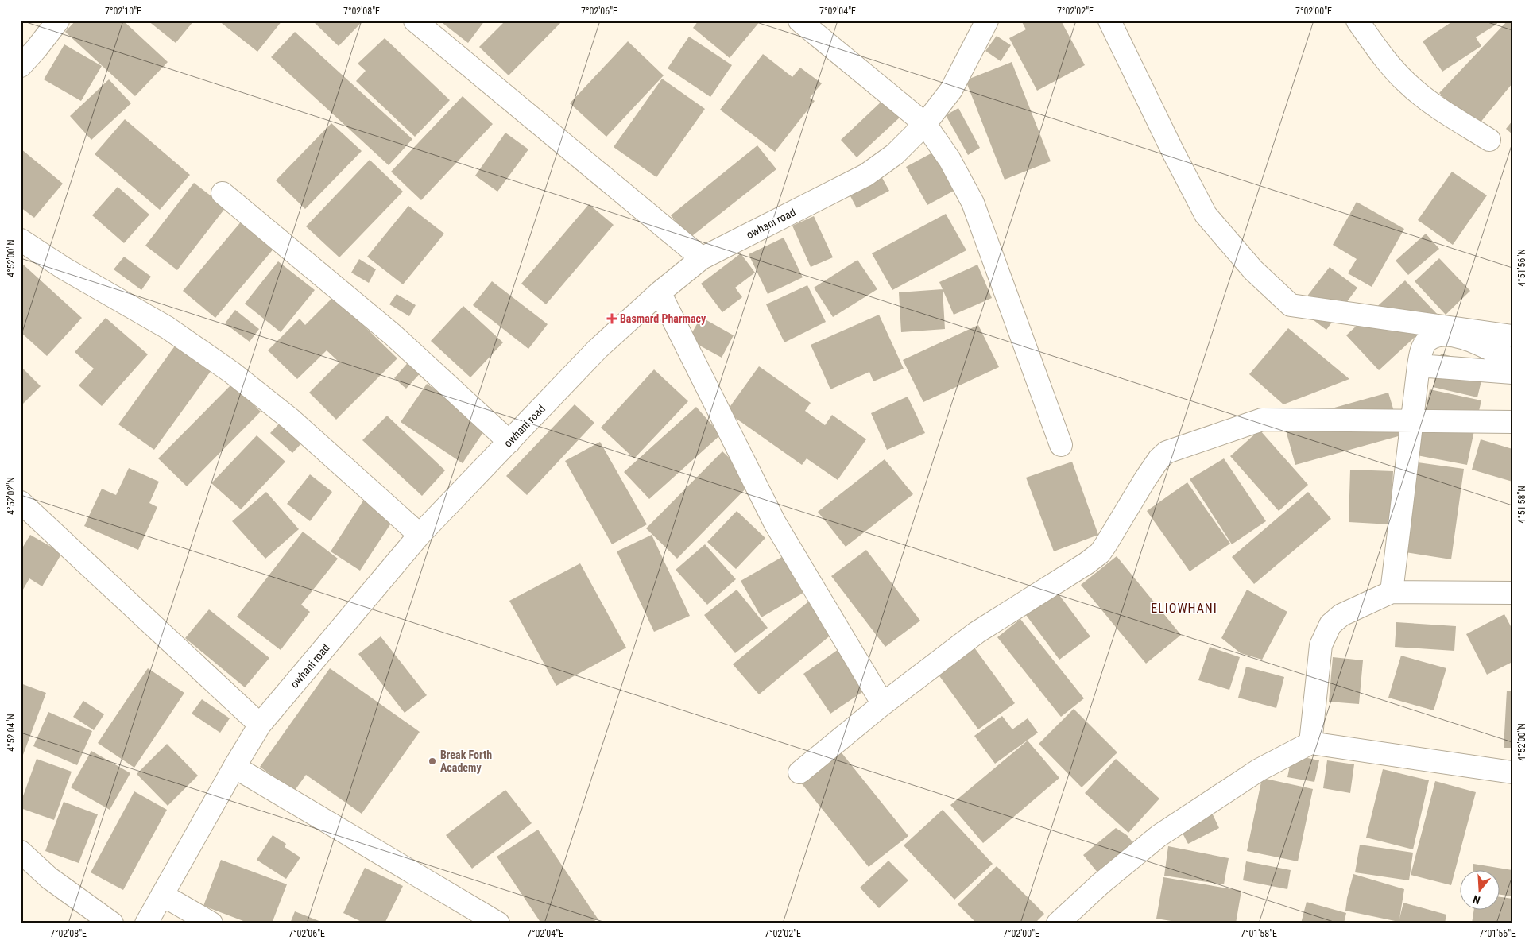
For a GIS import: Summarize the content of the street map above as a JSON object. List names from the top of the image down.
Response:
{
  "streets": {
    "street": ["owhani road"]
  },
  "districts": ["ELIOWHANI"],
  "places": {
    "health": ["Basmard Pharmacy"],
    "other": ["Break Forth Academy"]
  },
  "north": "bottom",
  "coordinates": [
    "7°02'10\"E",
    "7°02'08\"E",
    "7°02'06\"E",
    "7°02'04\"E",
    "7°02'02\"E",
    "7°02'00\"E",
    "4°52'00\"N",
    "4°51'56\"N",
    "4°52'02\"N",
    "4°51'58\"N",
    "4°52'04\"N",
    "7°01'58\"E",
    "7°01'56\"E"
  ]
}
